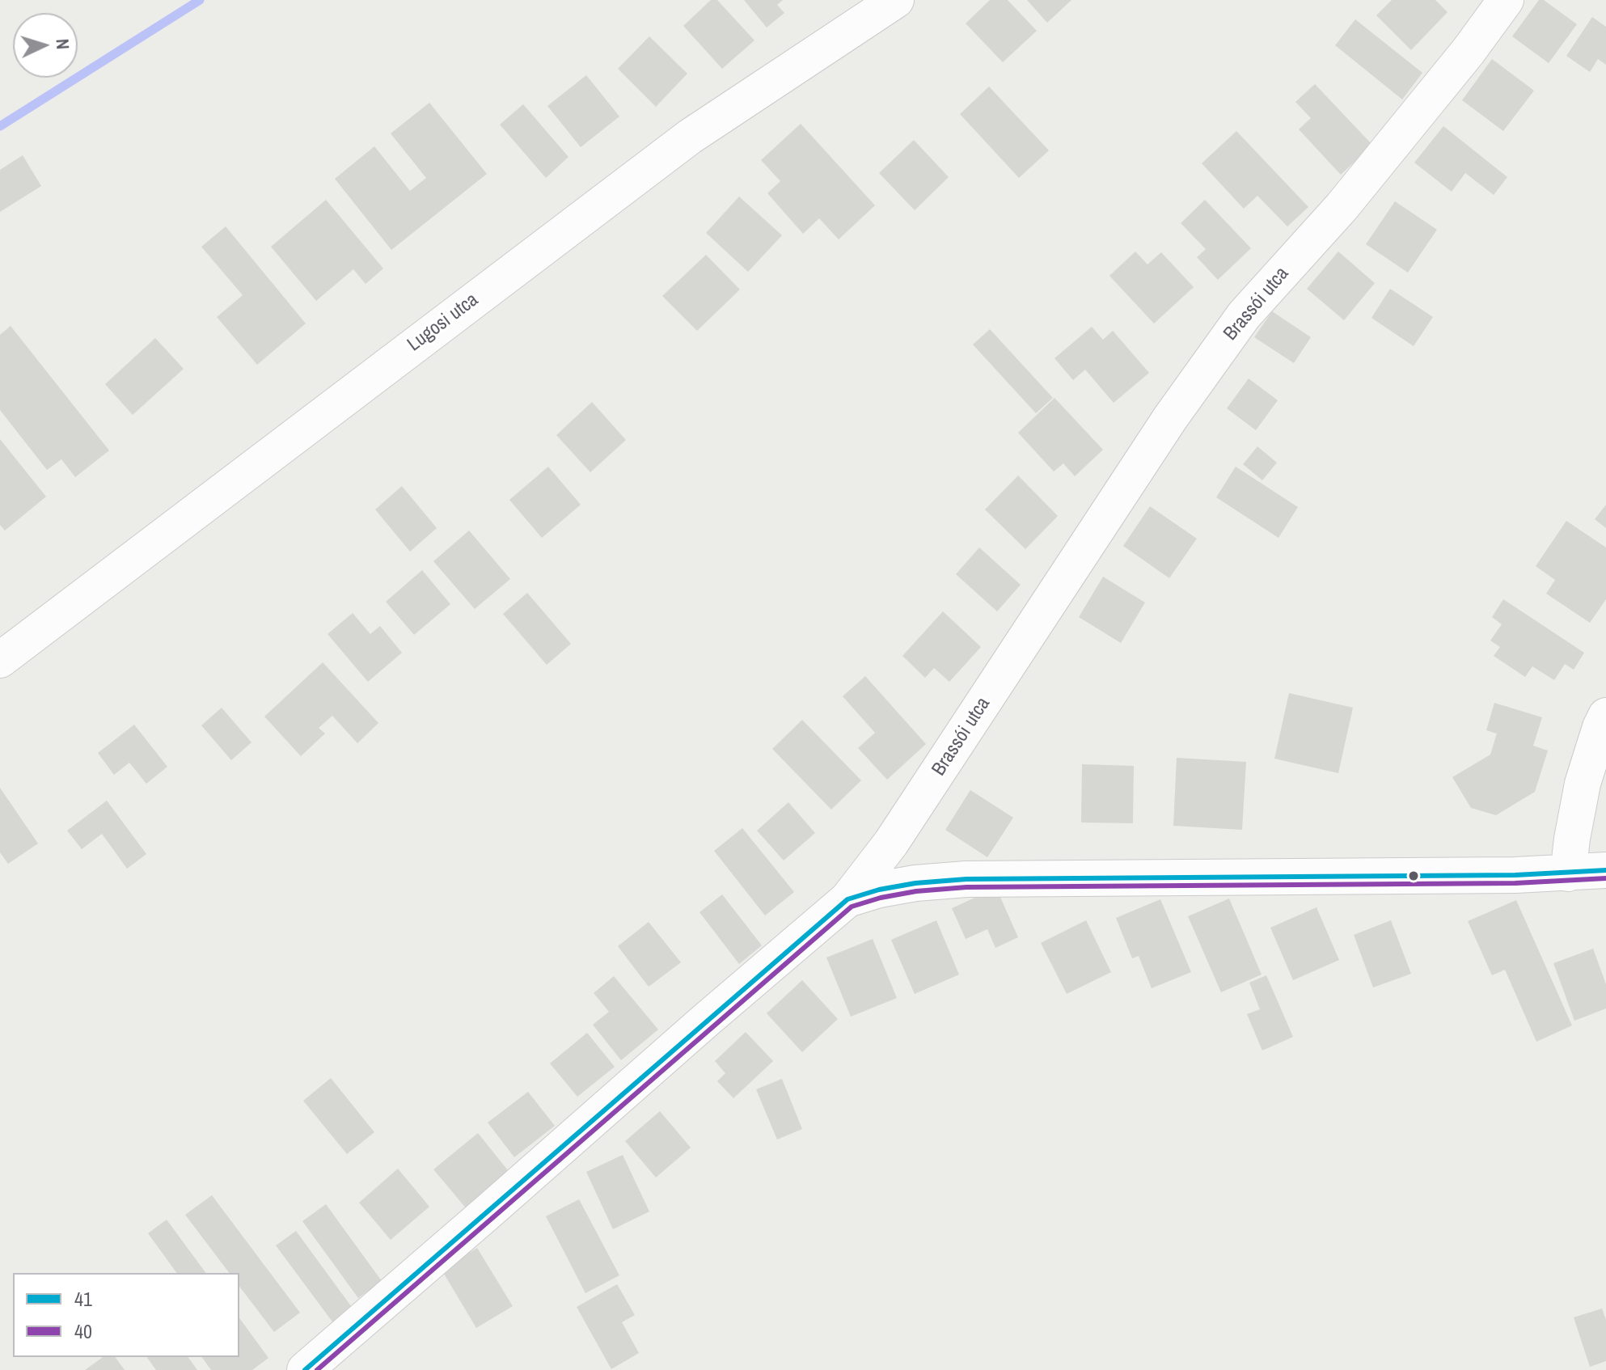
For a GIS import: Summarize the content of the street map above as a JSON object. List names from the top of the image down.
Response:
{
  "streets": {
    "street": ["Brassói utca", "Lugosi utca"]
  },
  "lines": ["transit line 41", "transit line 40"],
  "legend": ["41", "40"],
  "north": "right"
}
